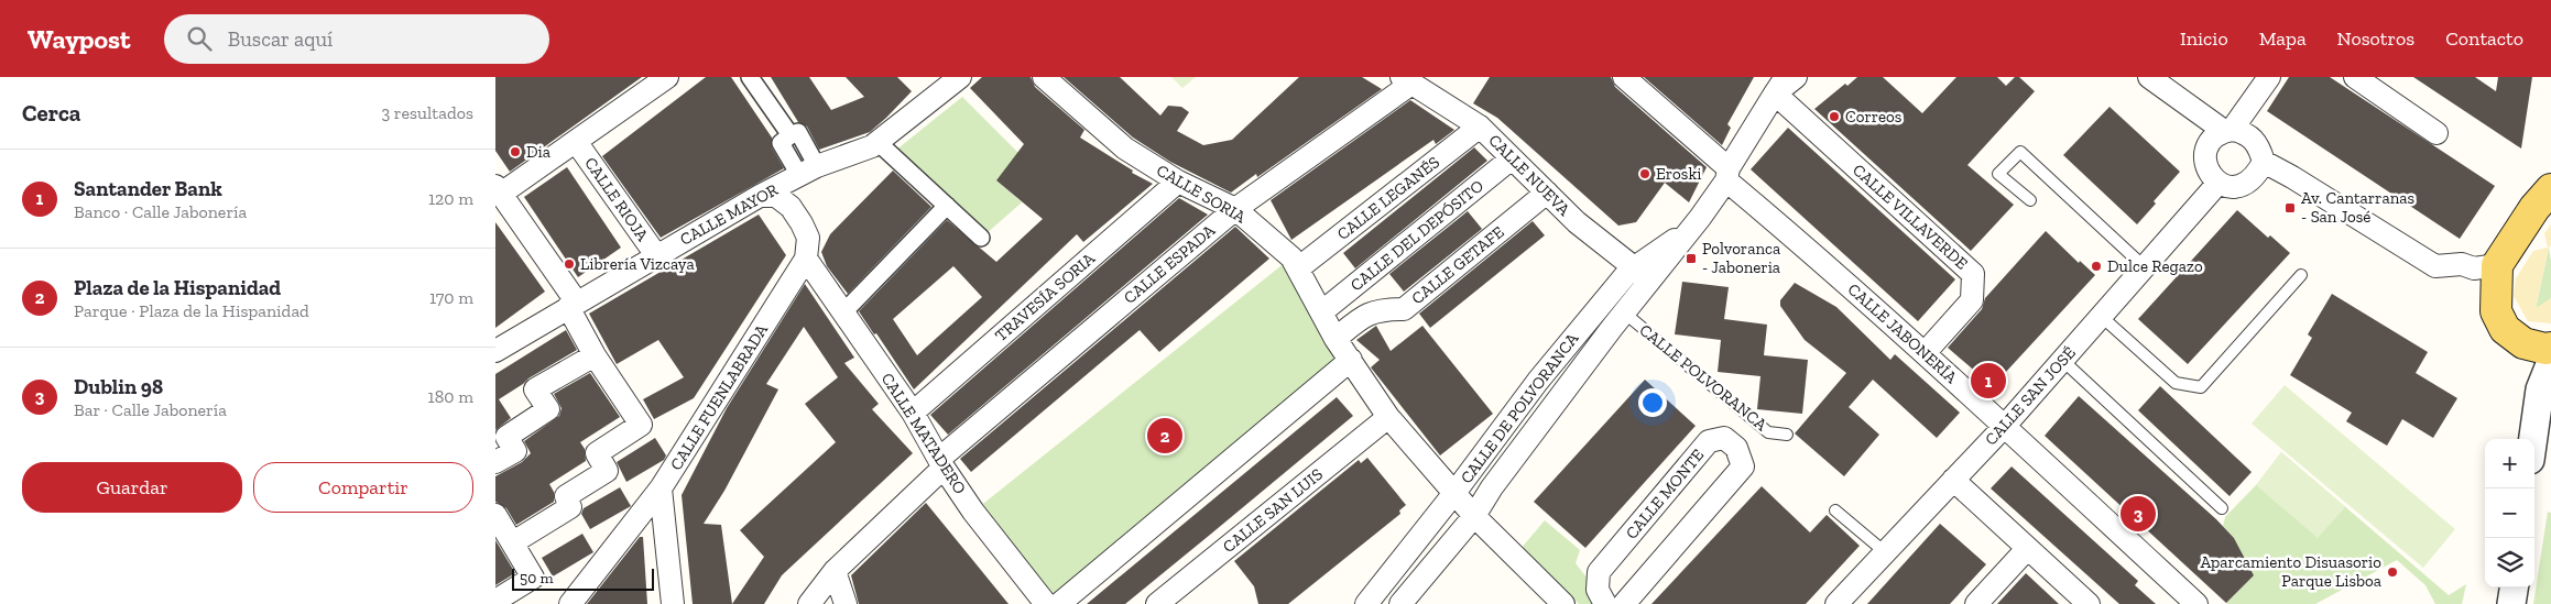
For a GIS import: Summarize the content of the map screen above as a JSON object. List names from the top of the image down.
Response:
{
  "streets": {
    "street": [
      "CALLE NUEVA",
      "CALLE SORIA",
      "CALLE LEGANÉS",
      "CALLE RIOJA",
      "CALLE MAYOR",
      "CALLE VILLAVERDE",
      "CALLE DEL DEPÓSITO",
      "CALLE ESPADA",
      "CALLE GETAFE",
      "TRAVESÍA SORIA",
      "CALLE JABONERÍA",
      "CALLE SAN JOSÉ",
      "CALLE FUENLABRADA",
      "CALLE DE POLVORANCA",
      "CALLE MATADERO",
      "CALLE MONTE",
      "CALLE SAN LUIS"
    ],
    "lane": ["CALLE POLVORANCA"]
  },
  "crossings": [
    ["CALLE NUEVA", "CALLE LEGANÉS"],
    ["CALLE NUEVA", "CALLE DEL DEPÓSITO"],
    ["CALLE NUEVA", "CALLE ESPADA"],
    ["CALLE NUEVA", "CALLE GETAFE"],
    ["CALLE NUEVA", "CALLE DE POLVORANCA"],
    ["CALLE SORIA", "CALLE LEGANÉS"],
    ["CALLE SORIA", "CALLE DEL DEPÓSITO"],
    ["CALLE SORIA", "CALLE ESPADA"],
    ["CALLE SORIA", "CALLE GETAFE"],
    ["CALLE SORIA", "TRAVESÍA SORIA"],
    ["CALLE SORIA", "CALLE DE POLVORANCA"],
    ["CALLE SORIA", "CALLE SAN LUIS"],
    ["CALLE RIOJA", "CALLE MAYOR"],
    ["CALLE VILLAVERDE", "CALLE JABONERÍA"],
    ["CALLE VILLAVERDE", "CALLE DE POLVORANCA"],
    ["CALLE ESPADA", "CALLE MATADERO"],
    ["TRAVESÍA SORIA", "CALLE MATADERO"],
    ["CALLE JABONERÍA", "CALLE SAN JOSÉ"],
    ["CALLE JABONERÍA", "CALLE DE POLVORANCA"],
    ["CALLE POLVORANCA", "CALLE DE POLVORANCA"],
    ["CALLE FUENLABRADA", "CALLE MATADERO"]
  ],
  "places": {
    "other": [
      "Correos",
      "Dia",
      "Eroski",
      "Librería Vizcaya",
      "Dulce Regazo",
      "Aparcamiento Disuasorio Parque Lisboa"
    ],
    "transit": ["Av. Cantarranas - San José", "Polvoranca - Jaboneria"]
  },
  "scale_bar": "50 m",
  "page": {
    "header": "Waypost",
    "search": "Buscar aquí",
    "nav": [
      "Inicio",
      "Mapa",
      "Nosotros",
      "Contacto"
    ],
    "heading": ["Cerca", "3 resultados"],
    "list": [
      {
        "mark": "1",
        "name": "Santander Bank",
        "note": "Banco · Calle Jabonería",
        "value": "120 m"
      },
      {
        "mark": "2",
        "name": "Plaza de la Hispanidad",
        "note": "Parque · Plaza de la Hispanidad",
        "value": "170 m"
      },
      {
        "mark": "3",
        "name": "Dublin 98",
        "note": "Bar · Calle Jabonería",
        "value": "180 m"
      }
    ],
    "pins": ["1", "2", "3"],
    "map_buttons": ["+", "−"],
    "buttons": ["Guardar", "Compartir"],
    "scale": "50 m"
  }
}
